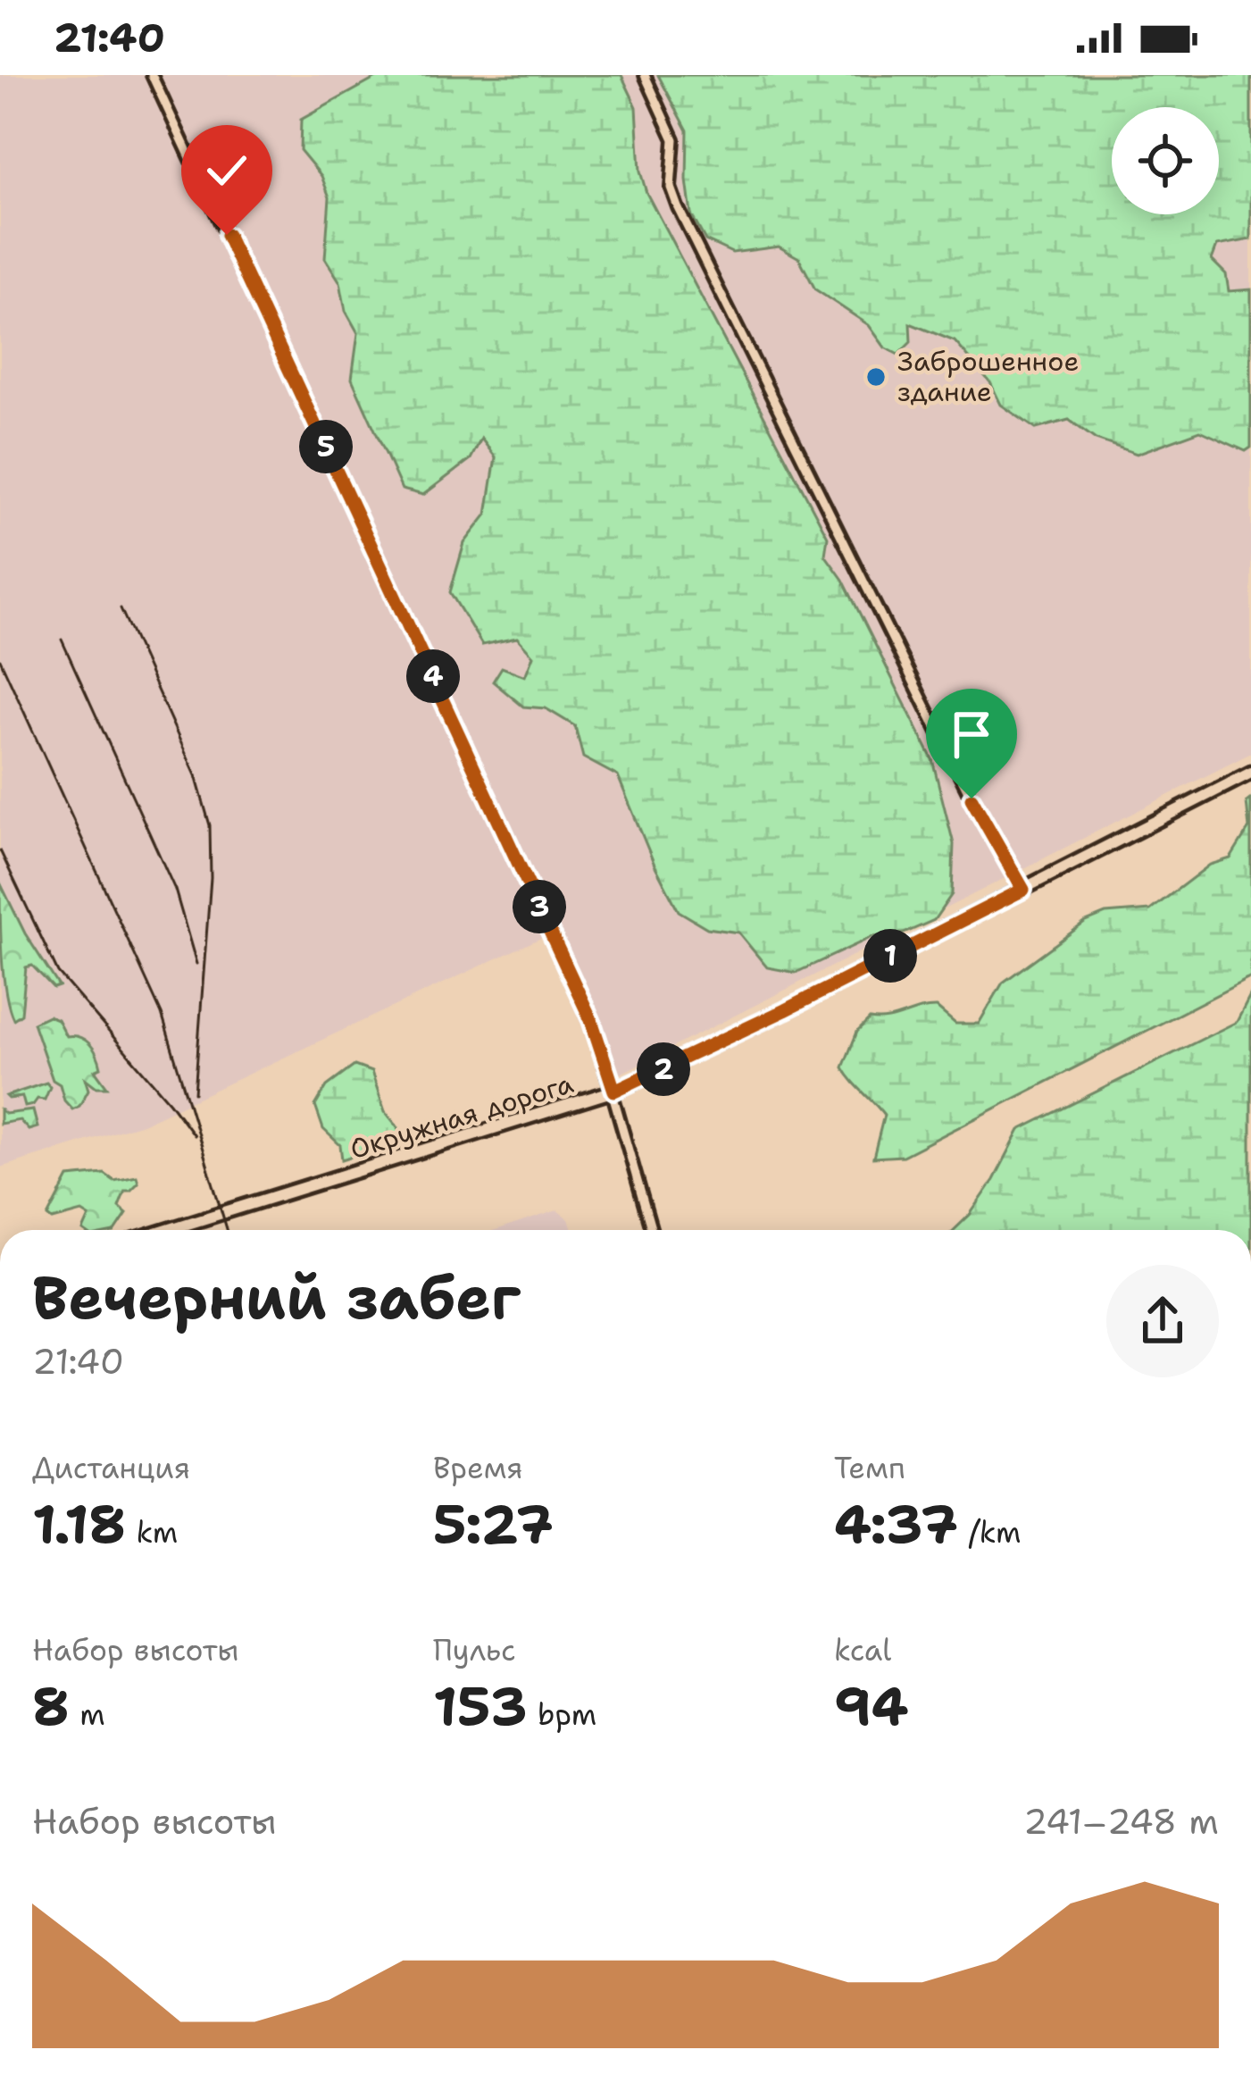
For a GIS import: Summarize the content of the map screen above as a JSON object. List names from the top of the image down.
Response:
{
  "streets": {
    "main road": ["Окружная дорога"]
  },
  "places": ["Заброшенное здание"],
  "page": {
    "status": "21:40",
    "pins": [
      "5",
      "4",
      "3",
      "1",
      "2"
    ],
    "heading": ["Вечерний забег", "21:40"],
    "stats": [
      ["Дистанция", "1.18 km"],
      ["Время", "5:27"],
      ["Темп", "4:37 /km"],
      ["Набор высоты", "8 m"],
      ["Пульс", "153 bpm"],
      ["kcal", "94"]
    ],
    "chart": ["Набор высоты", "241–248 m"]
  }
}
